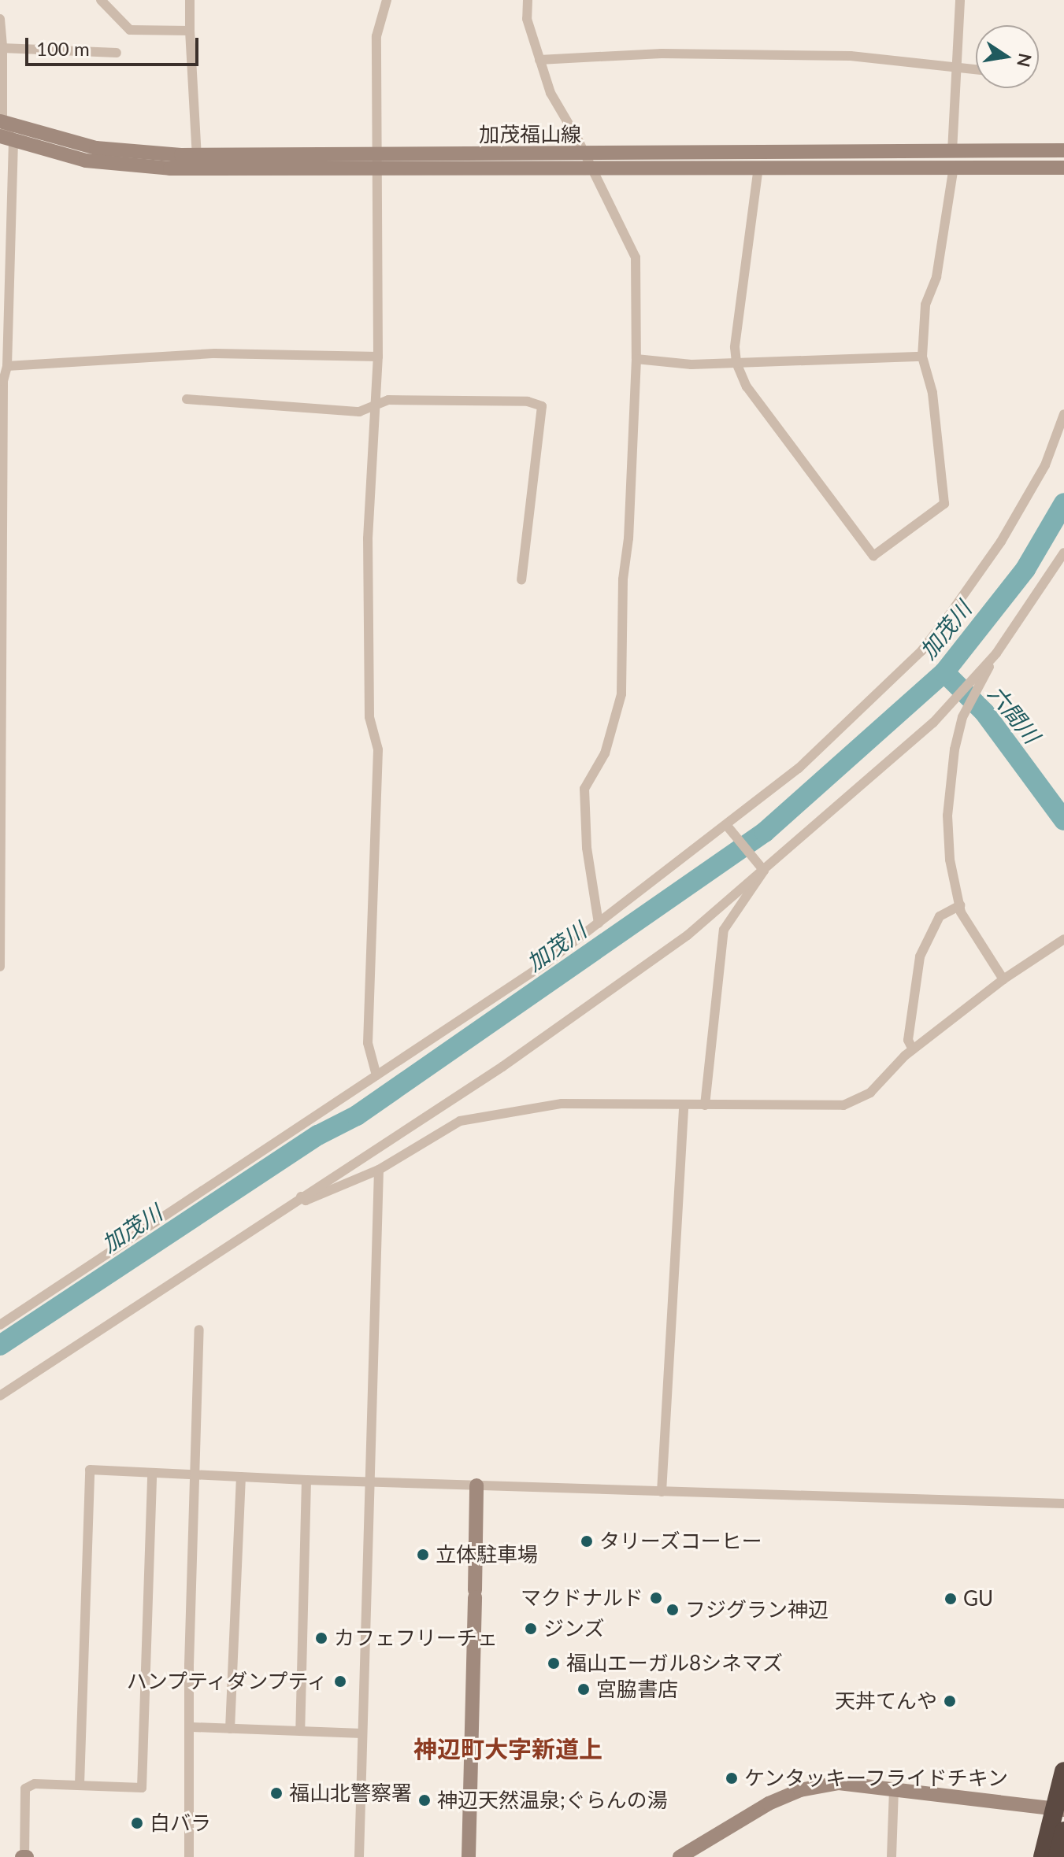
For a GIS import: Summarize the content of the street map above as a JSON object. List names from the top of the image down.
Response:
{
  "streets": {
    "main road": ["加茂福山線"]
  },
  "districts": ["神辺町大字新道上"],
  "water": ["加茂川", "六間川"],
  "places": [
    "タリーズコーヒー",
    "立体駐車場",
    "マクドナルド",
    "GU",
    "フジグラン神辺",
    "ジンズ",
    "カフェフリーチェ",
    "福山エーガル8シネマズ",
    "ハンプティダンプティ",
    "宮脇書店",
    "天丼てんや",
    "ケンタッキーフライドチキン",
    "福山北警察署",
    "神辺天然温泉;ぐらんの湯",
    "白バラ"
  ],
  "scale_bar": "100 m",
  "north": "right"
}
